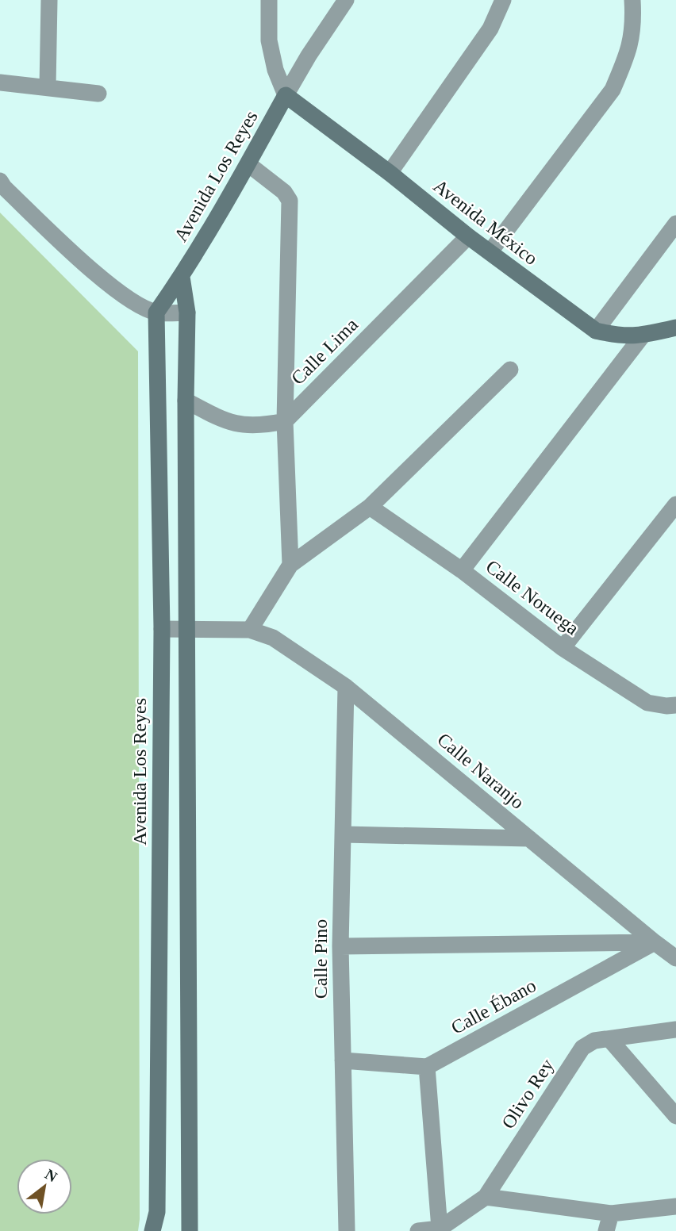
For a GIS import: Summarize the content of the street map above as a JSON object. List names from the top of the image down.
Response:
{
  "streets": {
    "street": [
      "Avenida Los Reyes",
      "Avenida México",
      "Calle Lima",
      "Calle Noruega",
      "Calle Naranjo",
      "Calle Pino",
      "Calle Ébano",
      "Olivo Rey"
    ]
  },
  "crossings": [
    ["Avenida Los Reyes", "Avenida México"],
    ["Avenida Los Reyes", "Calle Naranjo"],
    ["Avenida México", "Calle Lima"],
    ["Calle Naranjo", "Calle Pino"],
    ["Calle Naranjo", "Calle Ébano"]
  ],
  "north": "top right"
}
